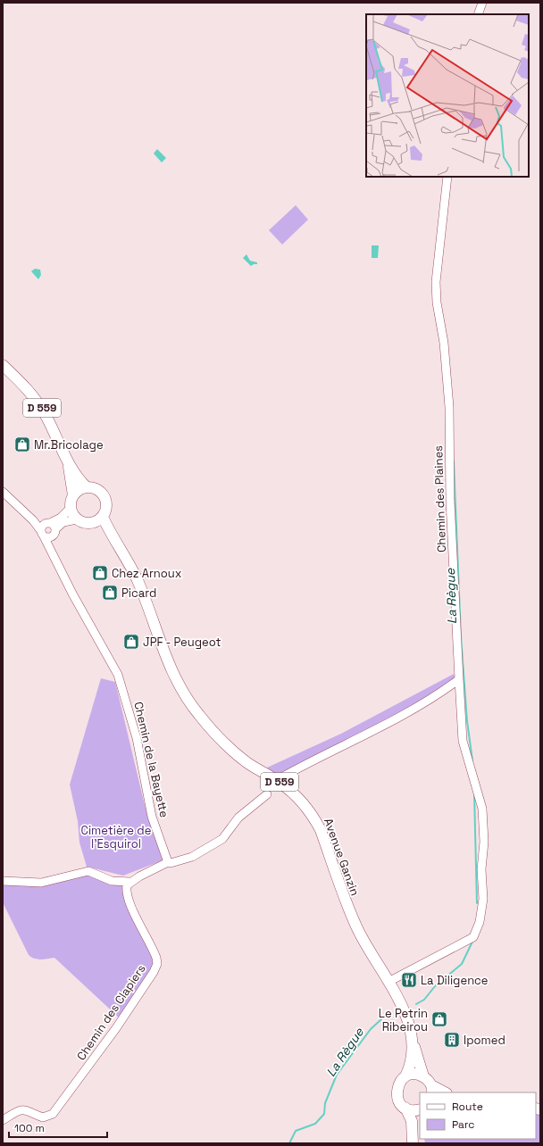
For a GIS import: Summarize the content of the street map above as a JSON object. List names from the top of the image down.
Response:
{
  "streets": {
    "main road": ["D 559", "Avenue Ganzin"],
    "street": ["Chemin des Plaines", "Chemin de la Bayette", "Chemin des Clapiers"]
  },
  "crossings": [
    ["D 559", "Avenue Ganzin"],
    ["Chemin des Plaines", "Avenue Ganzin"]
  ],
  "water": ["La Règue"],
  "parks": ["Cimetière de l'Esquirol"],
  "places": {
    "shop": [
      "Mr.Bricolage",
      "Chez Arnoux",
      "Picard",
      "JPF - Peugeot",
      "Le Petrin Ribeirou"
    ],
    "restaurant": ["La Diligence"],
    "building": ["Ipomed"]
  },
  "legend": ["Route", "Parc"],
  "scale_bar": "100 m"
}
